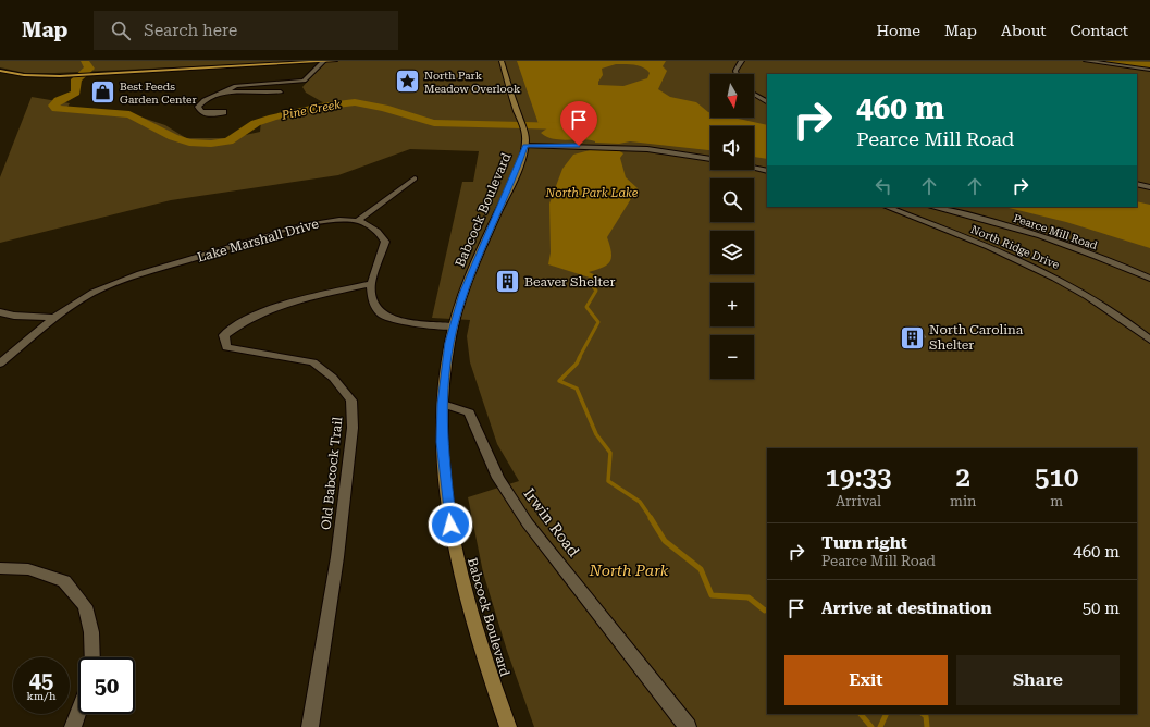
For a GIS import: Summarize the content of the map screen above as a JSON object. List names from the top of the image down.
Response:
{
  "streets": {
    "main road": ["Babcock Boulevard"],
    "street": [
      "Pearce Mill Road",
      "Lake Marshall Drive",
      "North Ridge Drive",
      "Old Babcock Trail",
      "Irwin Road"
    ]
  },
  "crossings": [
    ["Babcock Boulevard", "Lake Marshall Drive"],
    ["Babcock Boulevard", "Irwin Road"],
    ["Lake Marshall Drive", "Old Babcock Trail"]
  ],
  "water": ["Pine Creek", "North Park Lake"],
  "parks": ["North Park"],
  "places": {
    "place": ["North Park Meadow Overlook"],
    "shop": ["Best Feeds Garden Center"],
    "building": ["Beaver Shelter", "North Carolina Shelter"]
  },
  "north": "bottom",
  "page": {
    "header": "Map",
    "search": "Search here",
    "nav": [
      "Home",
      "Map",
      "About",
      "Contact"
    ],
    "map_buttons": ["+", "−"],
    "turn": ["460 m", "Pearce Mill Road"],
    "eta": [
      "19:33",
      "Arrival",
      "2",
      "min",
      "510",
      "m"
    ],
    "list": [
      {
        "name": "Turn right",
        "note": "Pearce Mill Road",
        "value": "460 m"
      },
      {
        "name": "Arrive at destination",
        "value": "50 m"
      }
    ],
    "buttons": ["Exit", "Share"],
    "speed": "45 km/h",
    "limit": "50"
  }
}
